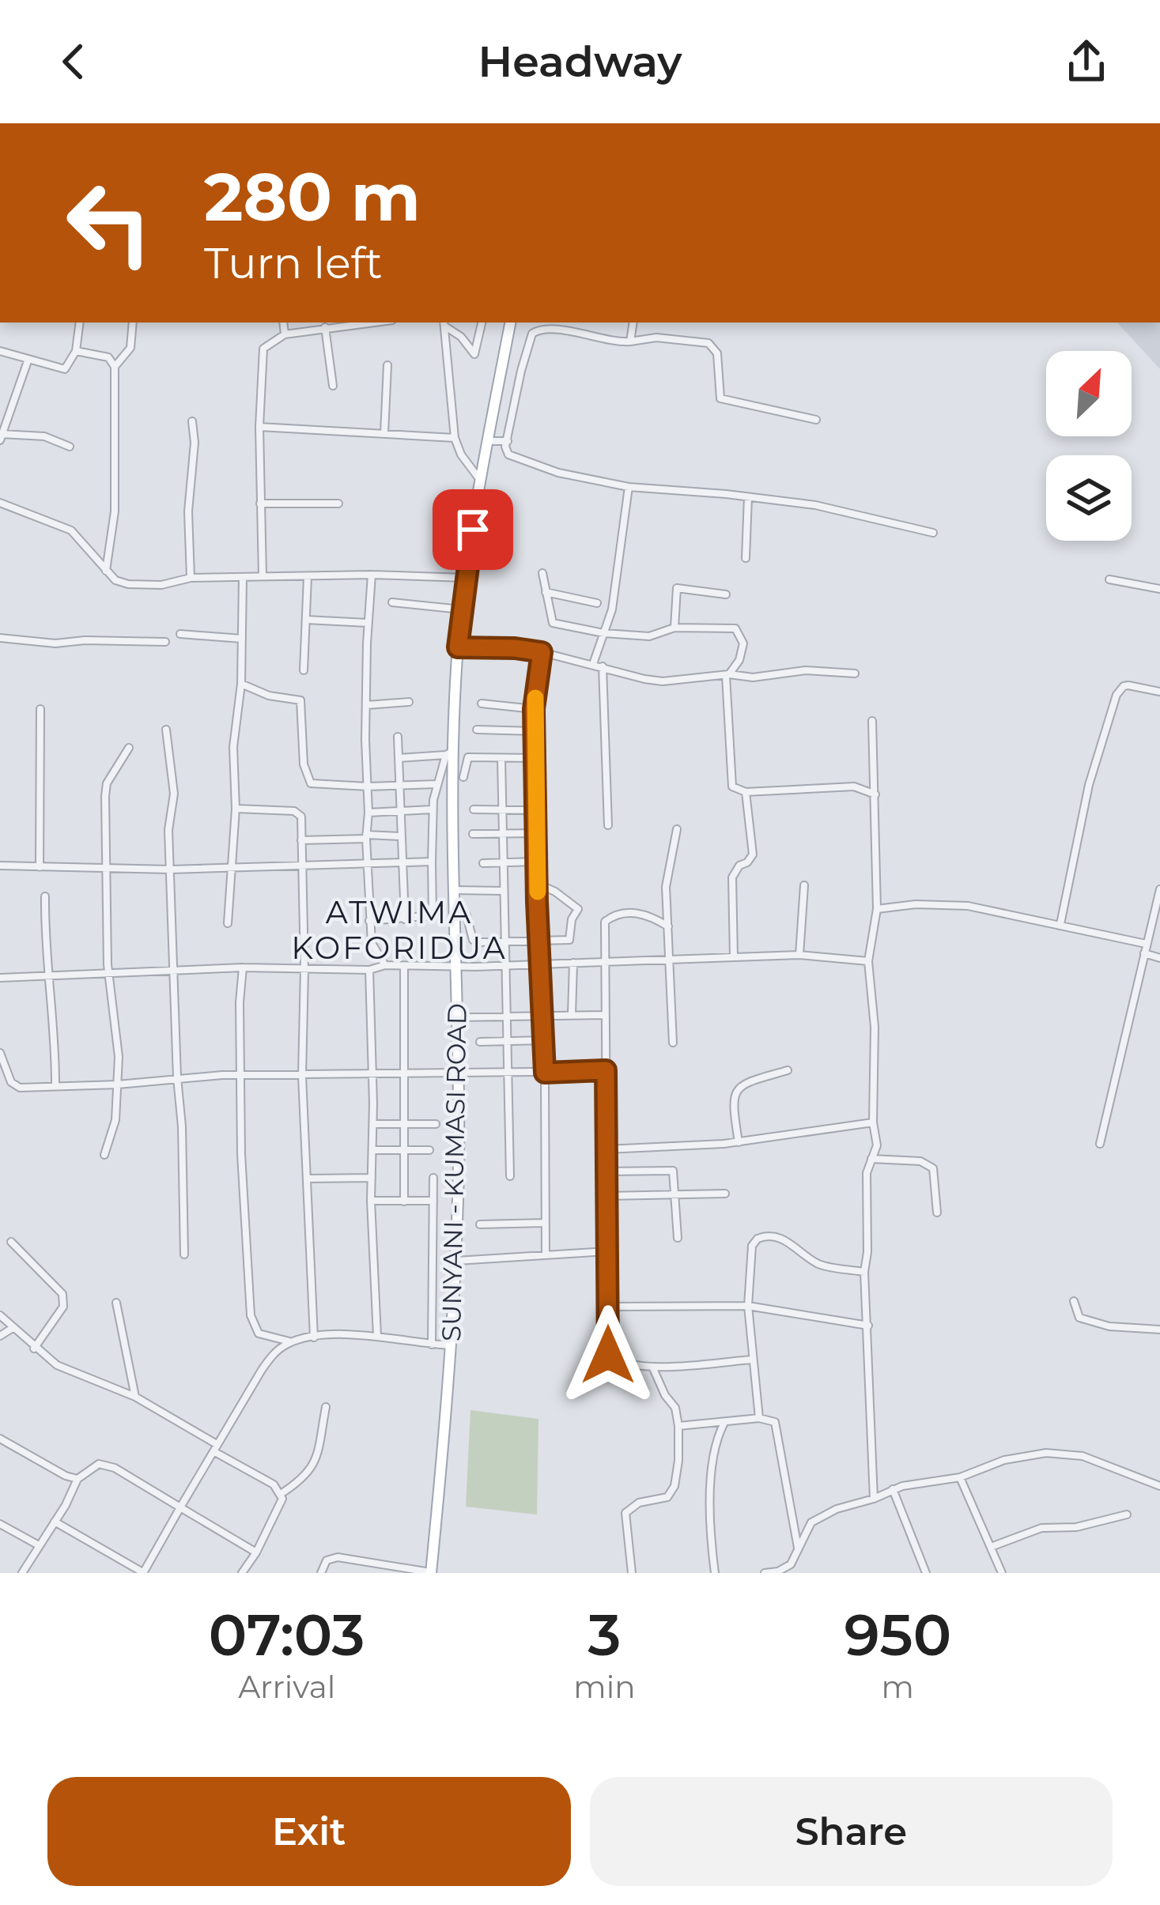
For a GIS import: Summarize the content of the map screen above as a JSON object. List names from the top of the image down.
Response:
{
  "streets": {
    "main road": ["SUNYANI - KUMASI ROAD"]
  },
  "districts": ["ATWIMA KOFORIDUA"],
  "north": "top right",
  "page": {
    "header": "Headway",
    "turn": ["280 m", "Turn left"],
    "eta": [
      "07:03",
      "Arrival",
      "3",
      "min",
      "950",
      "m"
    ],
    "buttons": ["Exit", "Share"]
  }
}
